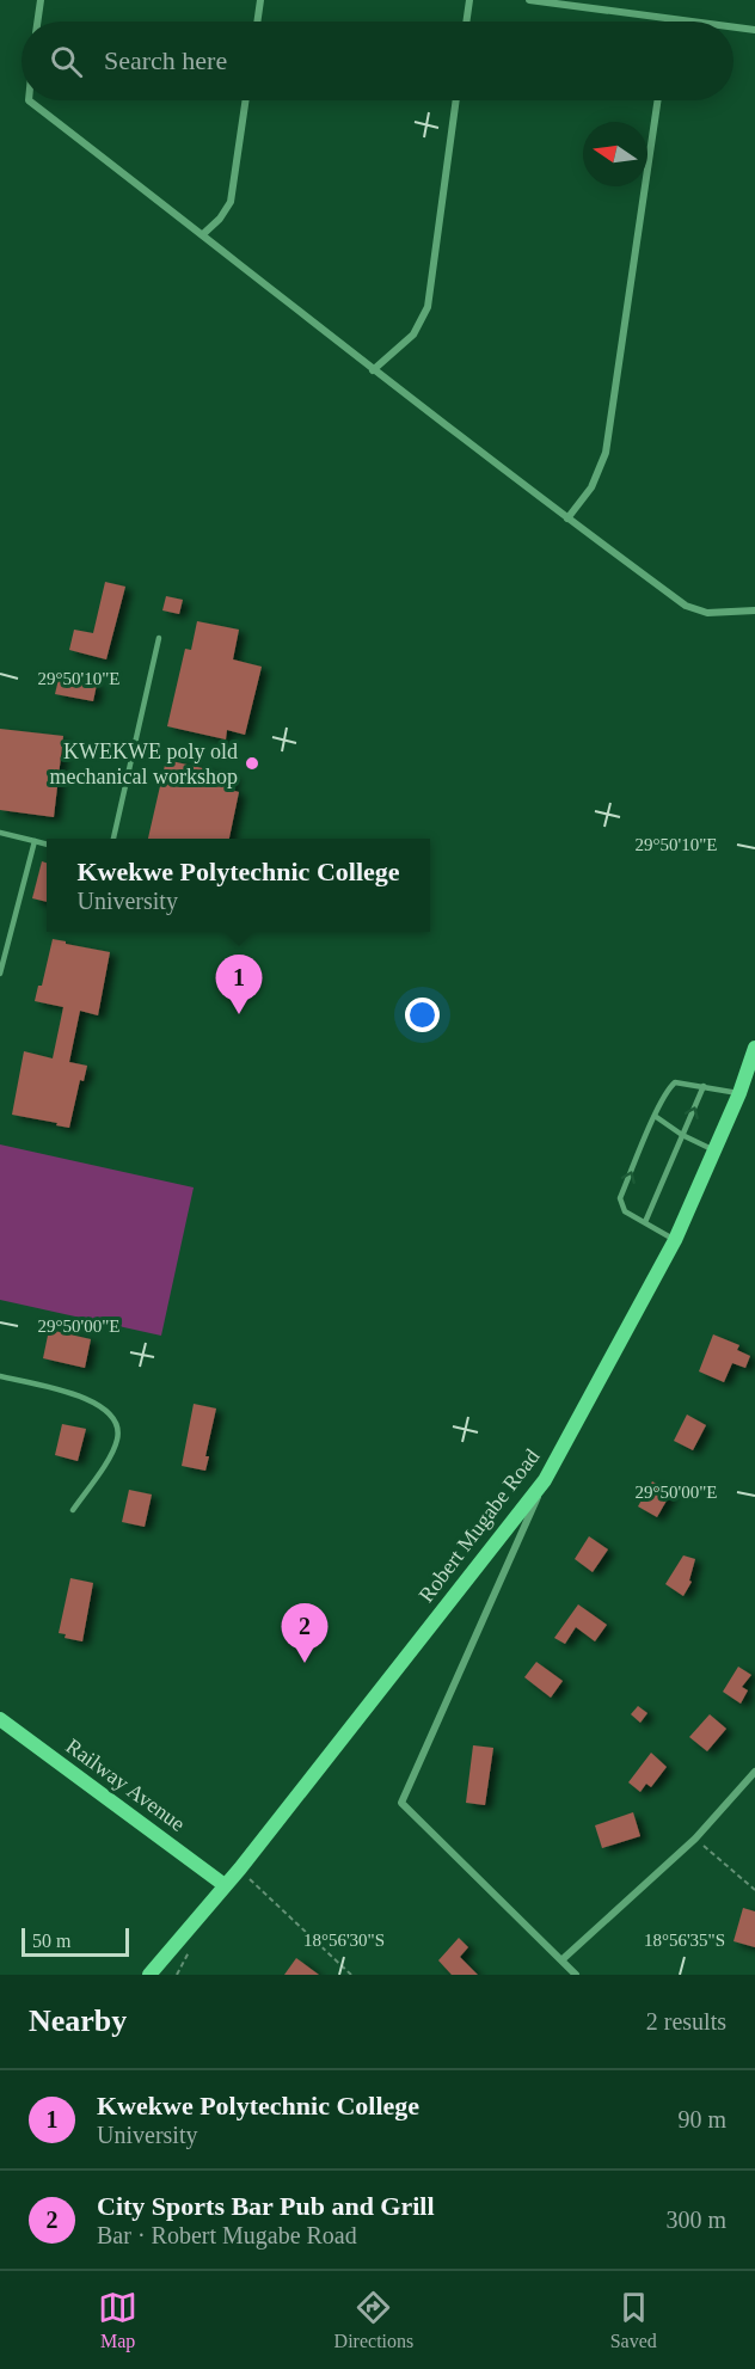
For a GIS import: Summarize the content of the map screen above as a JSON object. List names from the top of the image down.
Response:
{
  "streets": {
    "main road": ["Robert Mugabe Road", "Railway Avenue"]
  },
  "crossings": [
    ["Robert Mugabe Road", "Railway Avenue"]
  ],
  "places": ["KWEKWE poly old mechanical workshop"],
  "scale_bar": "50 m",
  "north": "left",
  "page": {
    "search": "Search here",
    "popup": ["Kwekwe Polytechnic College", "University"],
    "pins": ["1", "2"],
    "scale": "50 m",
    "heading": ["Nearby", "2 results"],
    "list": [
      {
        "mark": "1",
        "name": "Kwekwe Polytechnic College",
        "note": "University",
        "value": "90 m"
      },
      {
        "mark": "2",
        "name": "City Sports Bar Pub and Grill",
        "note": "Bar · Robert Mugabe Road",
        "value": "300 m"
      }
    ],
    "nav": ["Map", "Directions", "Saved"]
  },
  "coordinates": [
    "29°50'10\"E",
    "29°50'00\"E",
    "18°56'30\"S",
    "18°56'35\"S"
  ]
}
